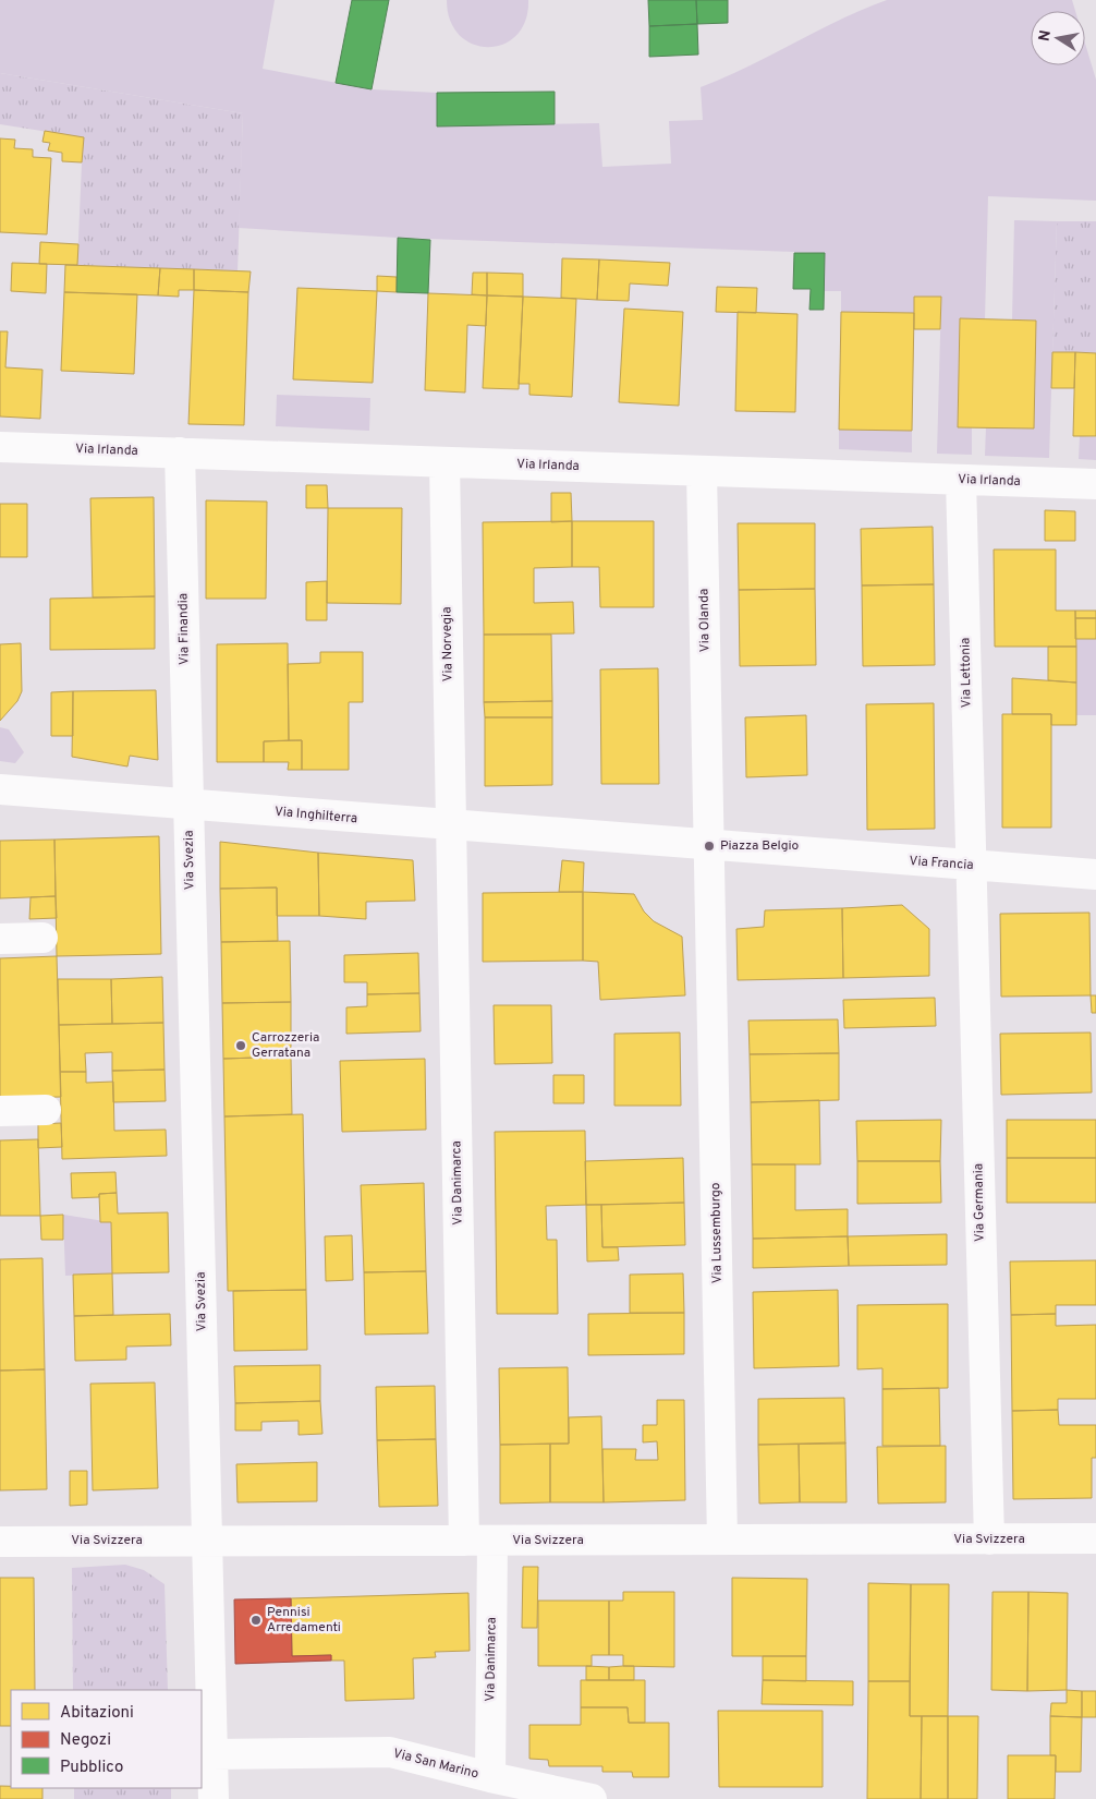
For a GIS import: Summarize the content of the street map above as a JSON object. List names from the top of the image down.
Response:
{
  "streets": {
    "street": [
      "Via Irlanda",
      "Via Olanda",
      "Via Finandia",
      "Via Norvegia",
      "Via Lettonia",
      "Via Inghilterra",
      "Via Svezia",
      "Via Francia",
      "Via Danimarca",
      "Via Germania",
      "Via Lussemburgo",
      "Via Svizzera",
      "Via San Marino"
    ]
  },
  "crossings": [
    ["Via Irlanda", "Via Olanda"],
    ["Via Irlanda", "Via Finandia"],
    ["Via Irlanda", "Via Norvegia"],
    ["Via Irlanda", "Via Lettonia"],
    ["Via Olanda", "Via Inghilterra"],
    ["Via Olanda", "Via Francia"],
    ["Via Olanda", "Via Lussemburgo"],
    ["Via Finandia", "Via Inghilterra"],
    ["Via Finandia", "Via Svezia"],
    ["Via Norvegia", "Via Inghilterra"],
    ["Via Norvegia", "Via Danimarca"],
    ["Via Lettonia", "Via Francia"],
    ["Via Lettonia", "Via Germania"],
    ["Via Inghilterra", "Via Svezia"],
    ["Via Inghilterra", "Via Francia"],
    ["Via Inghilterra", "Via Danimarca"],
    ["Via Inghilterra", "Via Lussemburgo"],
    ["Via Svezia", "Via Svizzera"],
    ["Via Svezia", "Via San Marino"],
    ["Via Francia", "Via Germania"],
    ["Via Francia", "Via Lussemburgo"],
    ["Via Danimarca", "Via Svizzera"],
    ["Via Danimarca", "Via San Marino"],
    ["Via Germania", "Via Svizzera"],
    ["Via Lussemburgo", "Via Svizzera"]
  ],
  "places": ["Piazza Belgio", "Carrozzeria Gerratana", "Pennisi Arredamenti"],
  "legend": ["Abitazioni", "Negozi", "Pubblico"],
  "north": "left"
}
